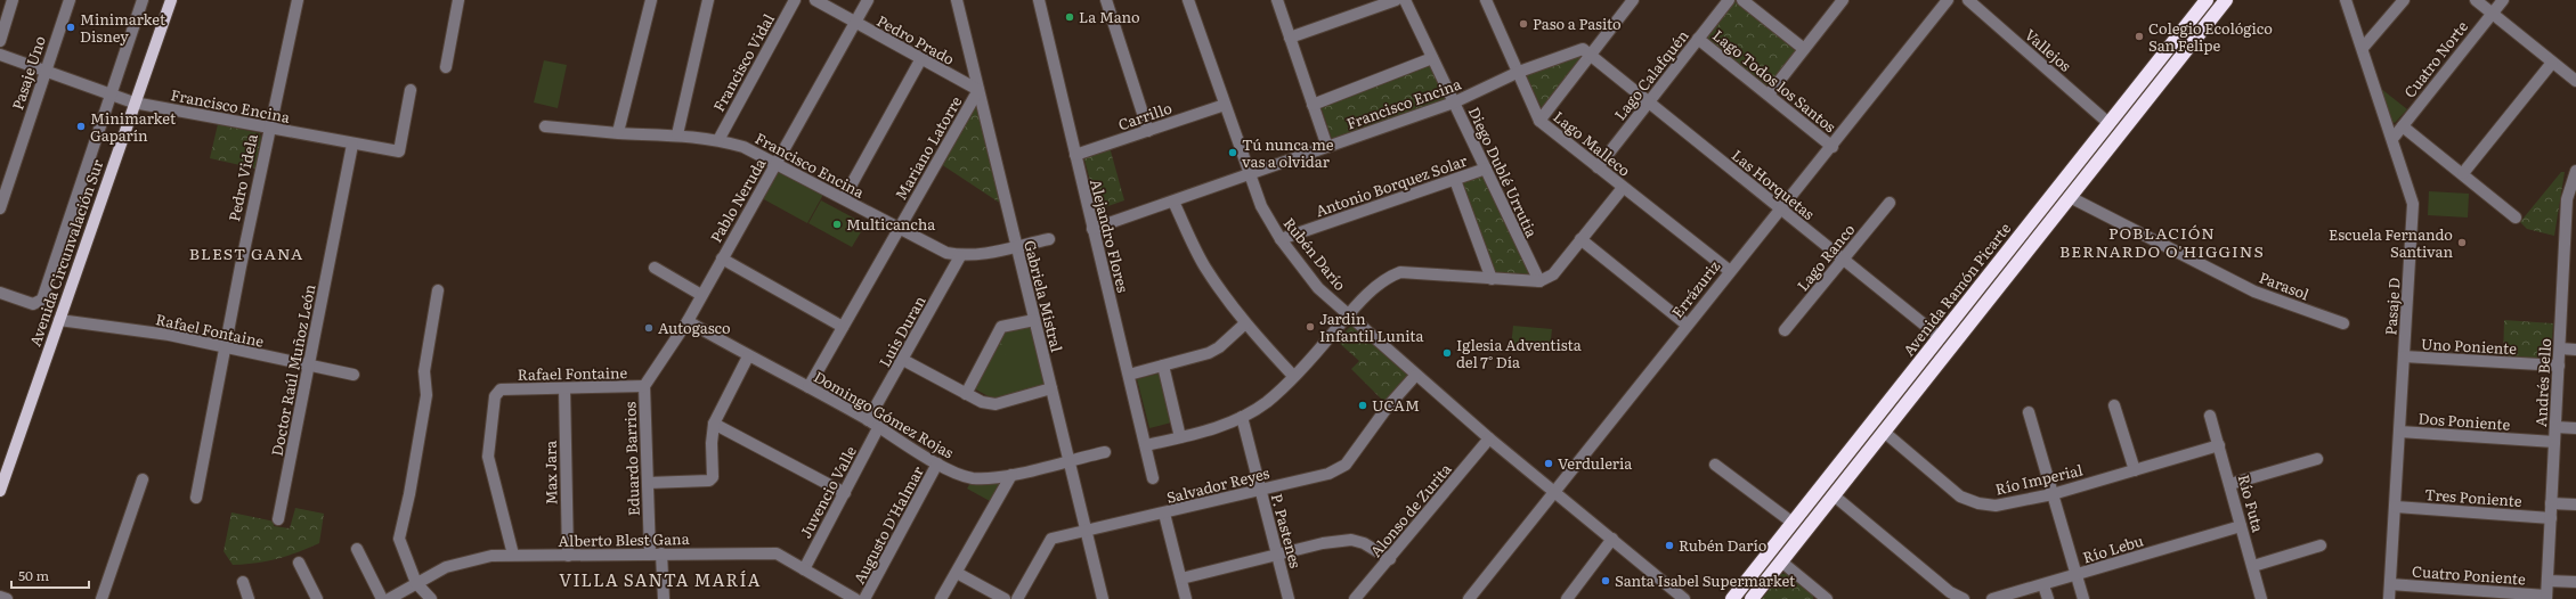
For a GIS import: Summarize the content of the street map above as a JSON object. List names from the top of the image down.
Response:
{
  "streets": {
    "highway": ["Avenida Ramón Picarte"],
    "main road": ["Avenida Circunvalación Sur"],
    "street": [
      "Pedro Prado",
      "Vallejos",
      "Cuatro Norte",
      "Francisco Vidal",
      "Pasaje Uno",
      "Lago Calafquén",
      "Lago Todos los Santos",
      "Francisco Encina",
      "Carrillo",
      "Lago Malleco",
      "Mariano Latorre",
      "Diego Dublé Urrutia",
      "Pedro Videla",
      "Las Horquetas",
      "Antonio Borquez Solar",
      "Pablo Neruda",
      "Alejandro Flores",
      "Rubén Darío",
      "Lago Ranco",
      "Parasol",
      "Errázuriz",
      "Gabriela Mistral",
      "Pasaje D",
      "Rafael Fontaine",
      "Luis Duran",
      "Uno Poniente",
      "Doctor Raúl Muñoz León",
      "Andrés Bello",
      "Domingo Gómez Rojas",
      "Dos Poniente",
      "Eduardo Barrios",
      "Max Jara",
      "Río Imperial",
      "Salvador Reyes",
      "Juvencio Valle",
      "Tres Poniente",
      "Río Futa",
      "Alonso de Zurita",
      "Augusto D'Halmar",
      "P. Pastenes",
      "Alberto Blest Gana",
      "Río Lebu",
      "Cuatro Poniente"
    ]
  },
  "crossings": [
    ["Pedro Prado", "Mariano Latorre"],
    ["Pedro Prado", "Pablo Neruda"],
    ["Pedro Prado", "Gabriela Mistral"],
    ["Vallejos", "Avenida Ramón Picarte"],
    ["Cuatro Norte", "Pasaje D"],
    ["Francisco Vidal", "Francisco Encina"],
    ["Pasaje Uno", "Francisco Encina"],
    ["Lago Calafquén", "Lago Todos los Santos"],
    ["Lago Calafquén", "Lago Malleco"],
    ["Lago Calafquén", "Las Horquetas"],
    ["Lago Todos los Santos", "Errázuriz"],
    ["Francisco Encina", "Lago Malleco"],
    ["Francisco Encina", "Mariano Latorre"],
    ["Francisco Encina", "Diego Dublé Urrutia"],
    ["Francisco Encina", "Pedro Videla"],
    ["Francisco Encina", "Las Horquetas"],
    ["Francisco Encina", "Pablo Neruda"],
    ["Francisco Encina", "Alejandro Flores"],
    ["Francisco Encina", "Avenida Circunvalación Sur"],
    ["Francisco Encina", "Rubén Darío"],
    ["Francisco Encina", "Gabriela Mistral"],
    ["Francisco Encina", "Luis Duran"],
    ["Francisco Encina", "Doctor Raúl Muñoz León"],
    ["Carrillo", "Alejandro Flores"],
    ["Carrillo", "Rubén Darío"],
    ["Lago Malleco", "Errázuriz"],
    ["Mariano Latorre", "Gabriela Mistral"],
    ["Mariano Latorre", "Domingo Gómez Rojas"],
    ["Diego Dublé Urrutia", "Antonio Borquez Solar"],
    ["Pedro Videla", "Rafael Fontaine"],
    ["Las Horquetas", "Lago Ranco"],
    ["Las Horquetas", "Errázuriz"],
    ["Las Horquetas", "Avenida Ramón Picarte"],
    ["Antonio Borquez Solar", "Rubén Darío"],
    ["Pablo Neruda", "Domingo Gómez Rojas"],
    ["Pablo Neruda", "Eduardo Barrios"],
    ["Avenida Circunvalación Sur", "Rafael Fontaine"],
    ["Rubén Darío", "Errázuriz"],
    ["Rubén Darío", "Salvador Reyes"],
    ["Rubén Darío", "Alonso de Zurita"],
    ["Parasol", "Avenida Ramón Picarte"],
    ["Avenida Ramón Picarte", "Río Imperial"],
    ["Gabriela Mistral", "Domingo Gómez Rojas"],
    ["Gabriela Mistral", "Salvador Reyes"],
    ["Pasaje D", "Uno Poniente"],
    ["Pasaje D", "Dos Poniente"],
    ["Pasaje D", "Tres Poniente"],
    ["Pasaje D", "Cuatro Poniente"],
    ["Rafael Fontaine", "Doctor Raúl Muñoz León"],
    ["Rafael Fontaine", "Eduardo Barrios"],
    ["Rafael Fontaine", "Max Jara"],
    ["Rafael Fontaine", "Alberto Blest Gana"],
    ["Luis Duran", "Domingo Gómez Rojas"],
    ["Uno Poniente", "Andrés Bello"],
    ["Andrés Bello", "Dos Poniente"],
    ["Andrés Bello", "Tres Poniente"],
    ["Andrés Bello", "Cuatro Poniente"],
    ["Domingo Gómez Rojas", "Eduardo Barrios"],
    ["Domingo Gómez Rojas", "Juvencio Valle"],
    ["Domingo Gómez Rojas", "Augusto D'Halmar"],
    ["Eduardo Barrios", "Alberto Blest Gana"],
    ["Max Jara", "Alberto Blest Gana"],
    ["Río Imperial", "Río Futa"],
    ["Salvador Reyes", "P. Pastenes"],
    ["Juvencio Valle", "Alberto Blest Gana"],
    ["Río Futa", "Río Lebu"]
  ],
  "districts": ["POBLACIÓN BERNARDO O'HIGGINS", "BLEST GANA", "VILLA SANTA MARÍA"],
  "places": [
    "La Mano",
    "Paso a Pasito",
    "Minimarket Disney",
    "Colegio Ecológico San Felipe",
    "Minimarket Gaparín",
    "Tú nunca me vas a olvidar",
    "Multicancha",
    "Escuela Fernando Santivan",
    "Jardin Infantil Lunita",
    "Autogasco",
    "Iglesia Adventista del 7° Día",
    "UCAM",
    "Verduleria",
    "Rubén Darío",
    "Santa Isabel Supermarket"
  ],
  "scale_bar": "50 m"
}
